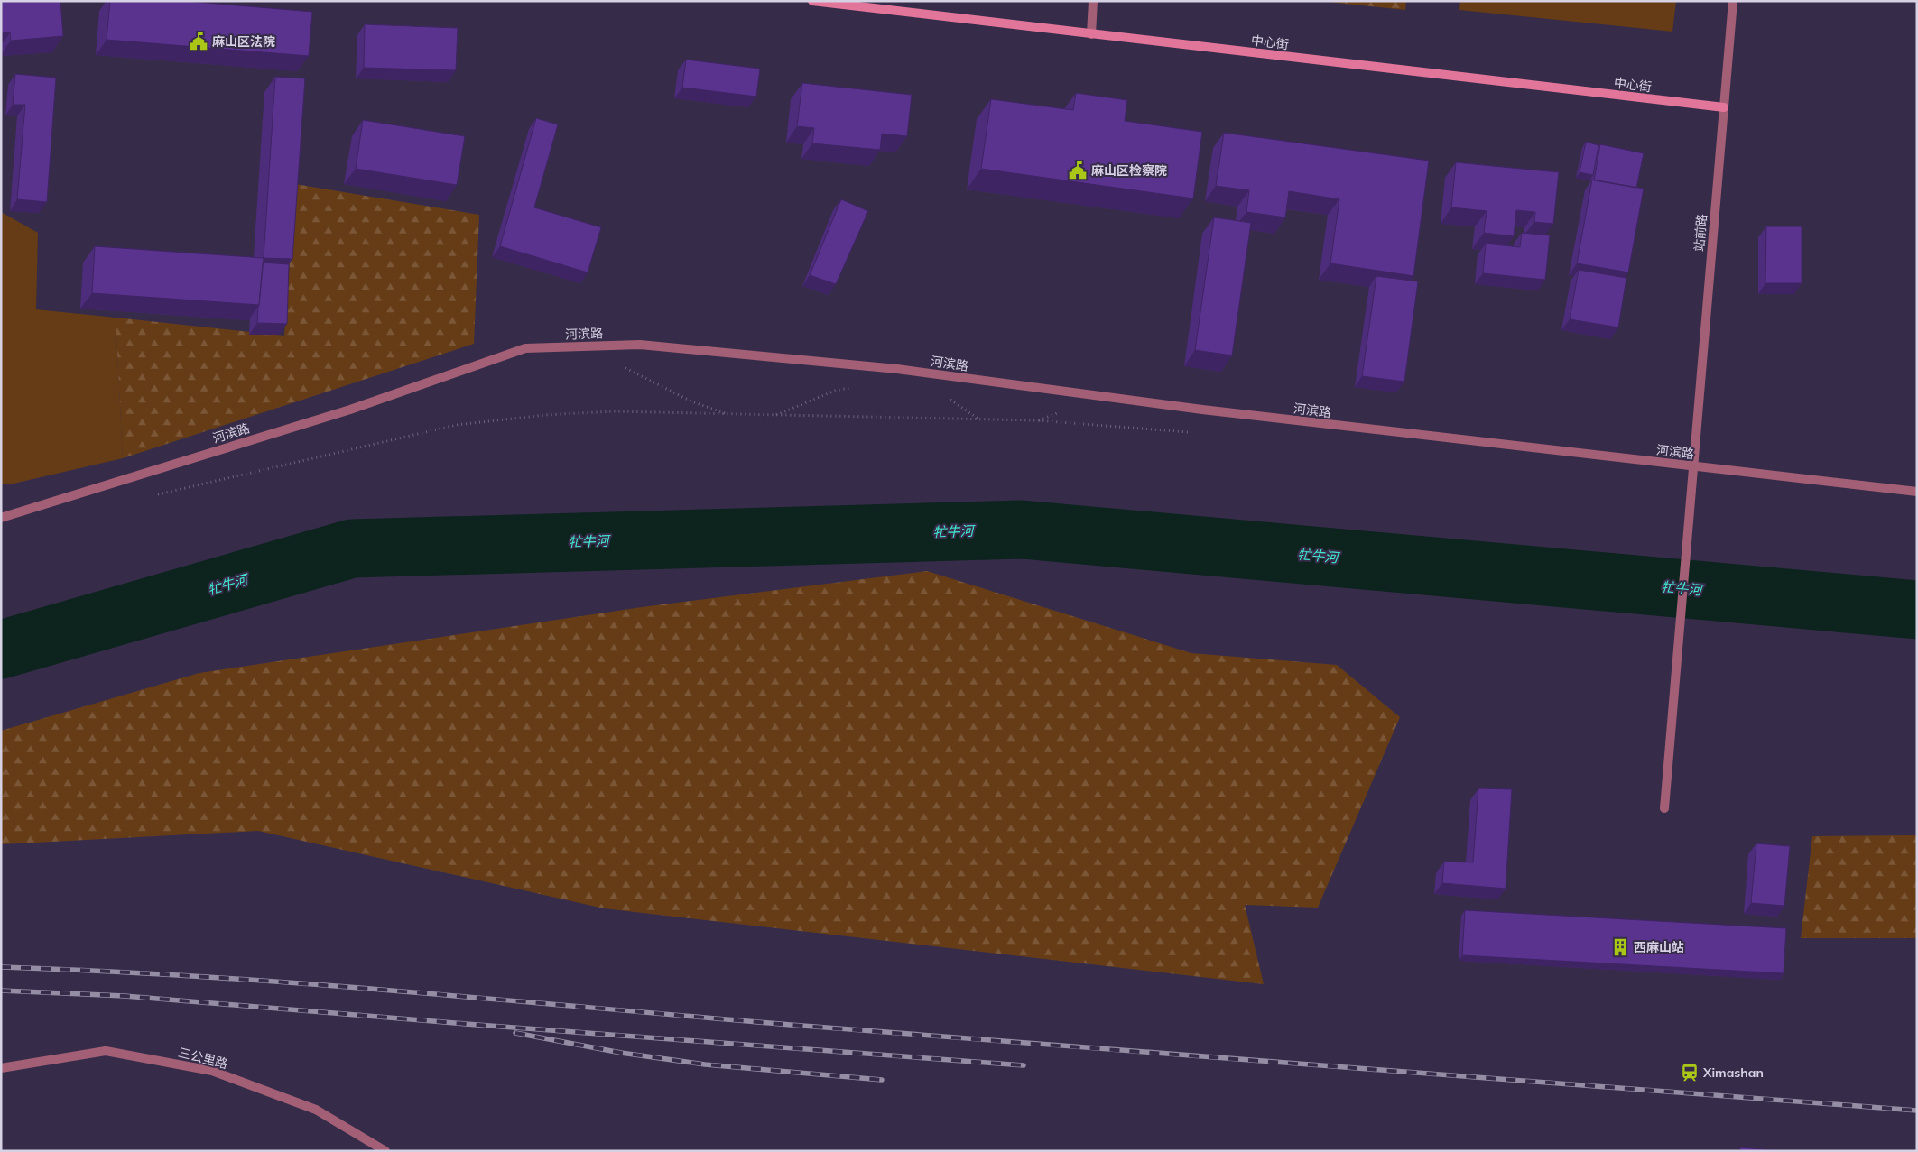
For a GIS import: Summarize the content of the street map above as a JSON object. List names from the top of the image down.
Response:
{
  "streets": {
    "main road": ["中心街"],
    "street": ["站前路", "河滨路", "三公里路"]
  },
  "crossings": [
    ["中心街", "站前路"],
    ["站前路", "河滨路"]
  ],
  "water": ["牤牛河"],
  "places": {
    "public building": ["麻山区法院", "麻山区检察院"],
    "building": ["西麻山站"],
    "station": ["Ximashan"]
  }
}
